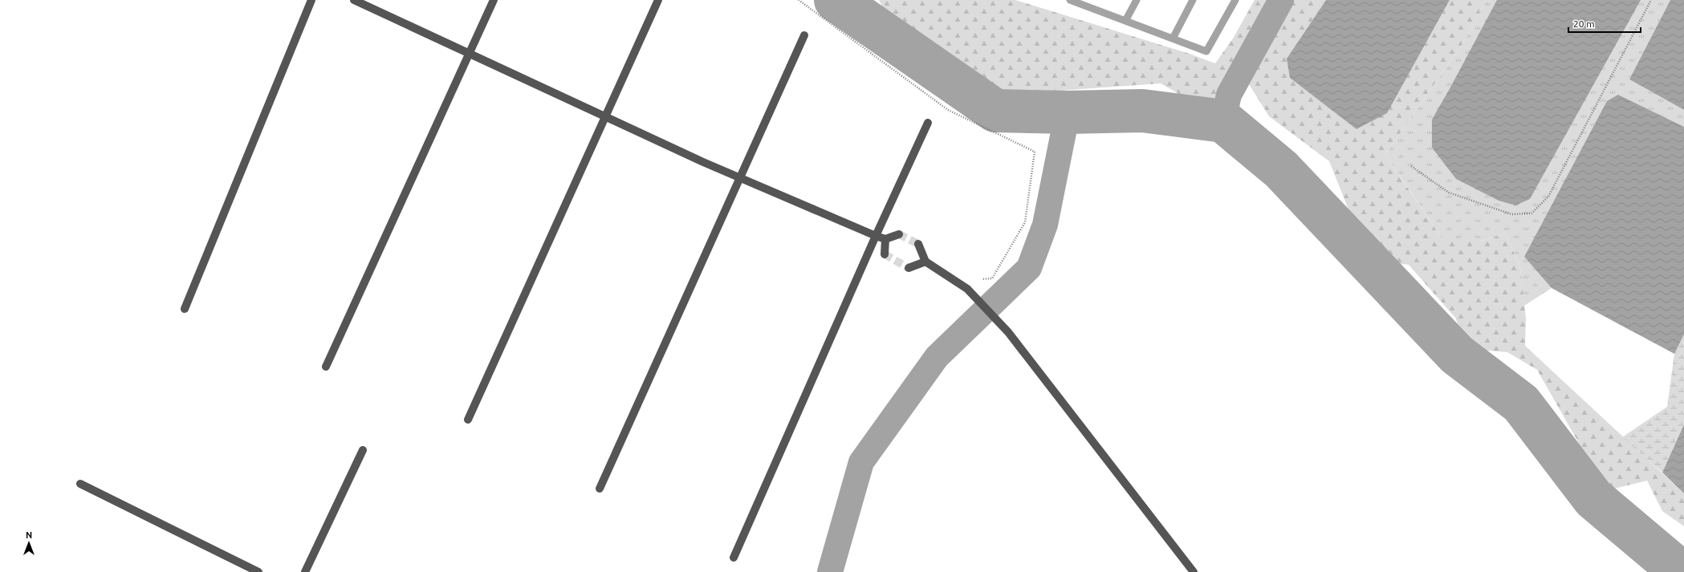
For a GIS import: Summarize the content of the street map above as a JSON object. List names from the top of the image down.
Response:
{
  "scale_bar": "20 m",
  "north": "top"
}
